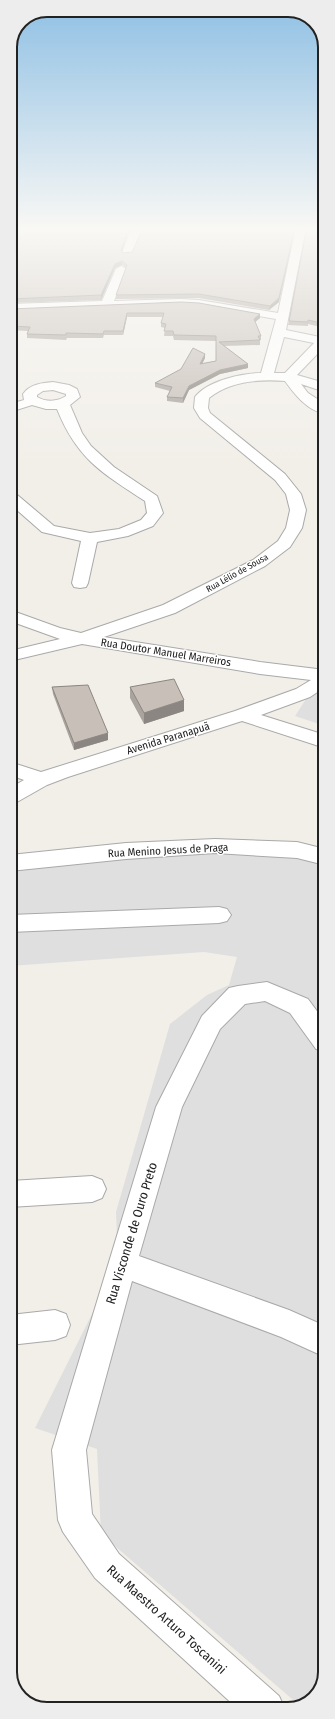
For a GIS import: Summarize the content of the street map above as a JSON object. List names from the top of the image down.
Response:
{
  "streets": {
    "street": [
      "Rua Lélio de Sousa",
      "Rua Doutor Manuel Marreiros",
      "Avenida Paranapuã",
      "Rua Menino Jesus de Praga",
      "Rua Visconde de Ouro Preto",
      "Rua Maestro Arturo Toscanini"
    ]
  },
  "crossings": [
    ["Rua Lélio de Sousa", "Rua Doutor Manuel Marreiros"],
    ["Rua Visconde de Ouro Preto", "Rua Maestro Arturo Toscanini"]
  ]
}
